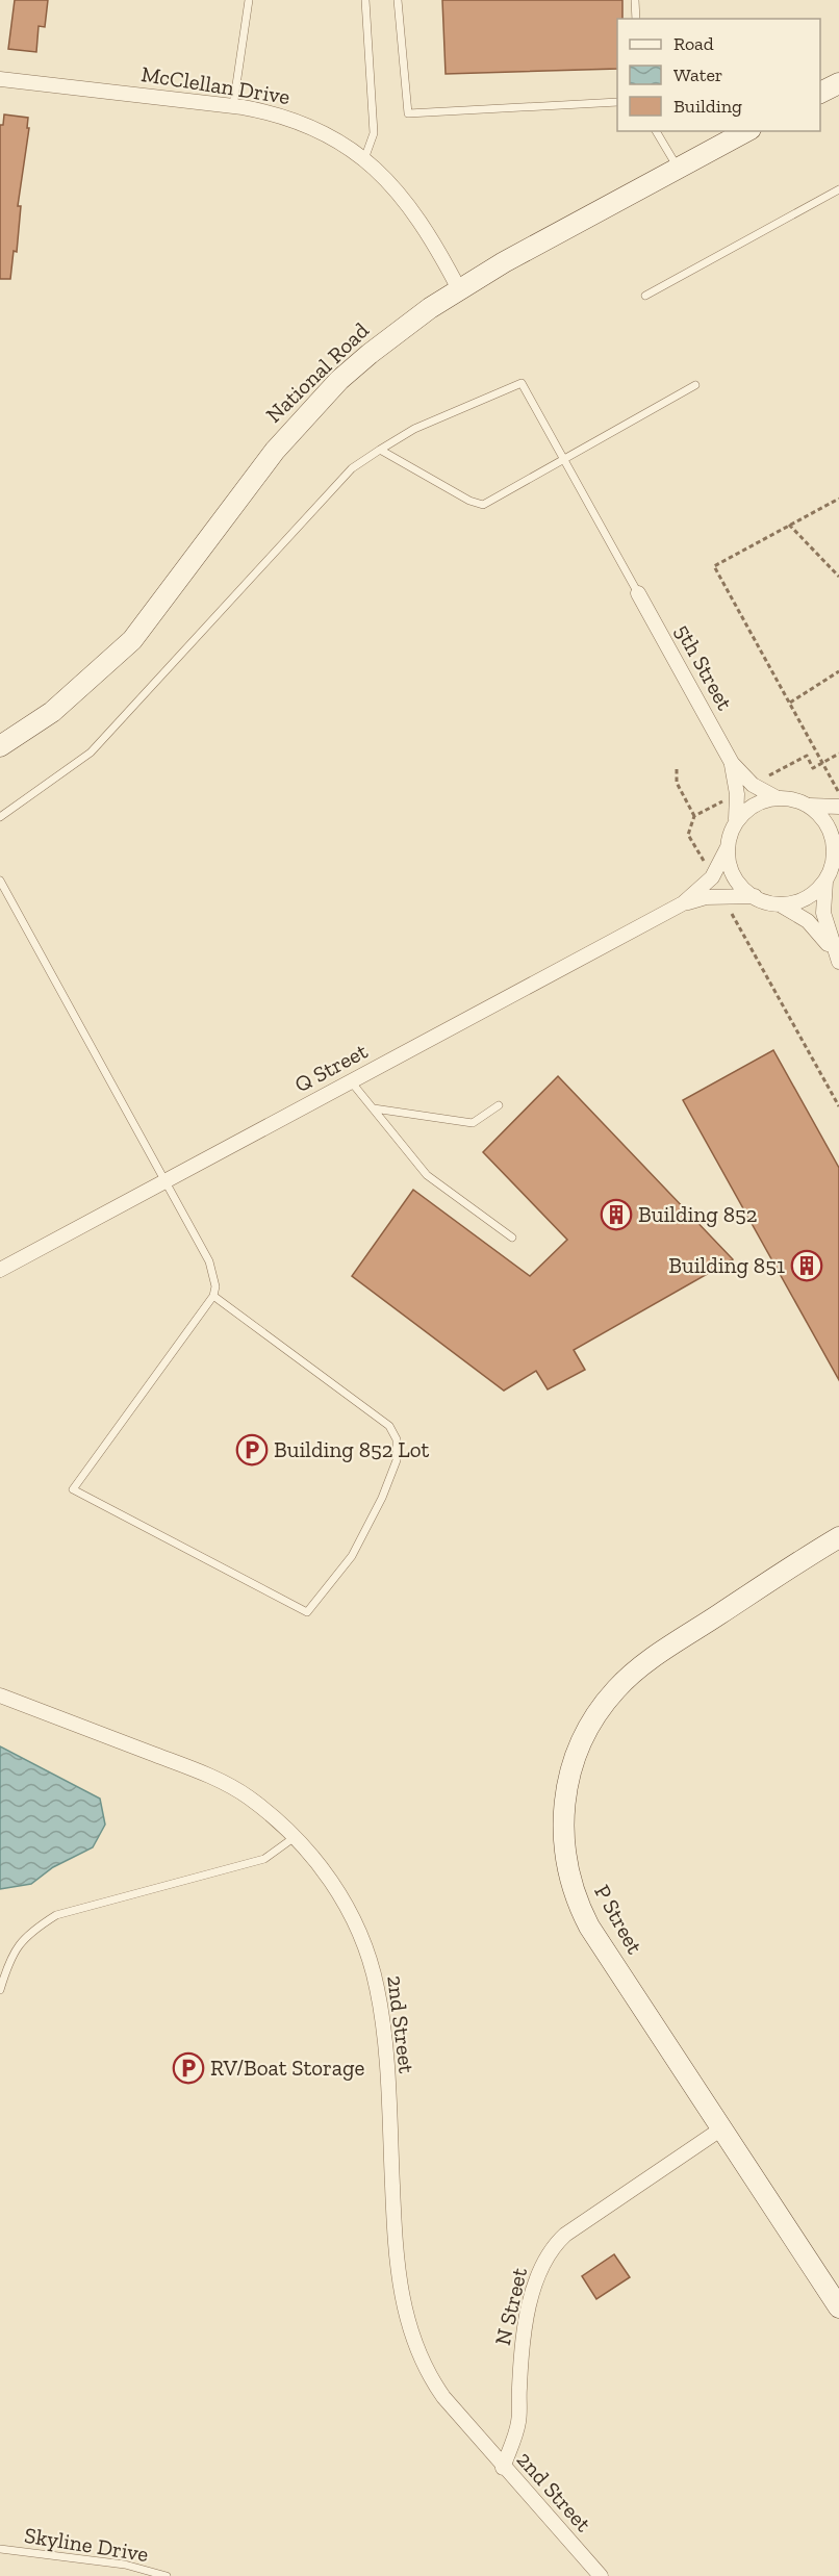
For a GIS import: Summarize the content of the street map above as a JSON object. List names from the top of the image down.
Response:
{
  "streets": {
    "main road": ["National Road", "P Street"],
    "street": [
      "McClellan Drive",
      "5th Street",
      "Q Street",
      "2nd Street",
      "N Street"
    ],
    "lane": ["Skyline Drive"]
  },
  "crossings": [
    ["McClellan Drive", "National Road"],
    ["5th Street", "Q Street"],
    ["P Street", "N Street"],
    ["2nd Street", "N Street"]
  ],
  "places": {
    "building": ["Building 852", "Building 851"],
    "parking": ["Building 852 Lot", "RV/Boat Storage"]
  },
  "legend": ["Road", "Water", "Building"]
}
